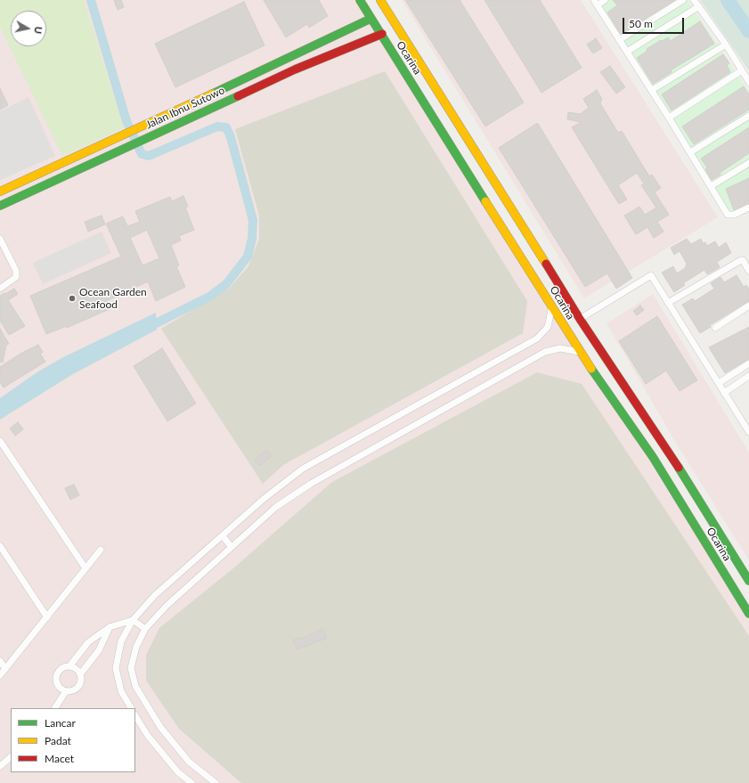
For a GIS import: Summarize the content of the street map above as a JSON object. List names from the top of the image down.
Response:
{
  "streets": {
    "main road": ["Ocarina", "Jalan Ibnu Sutowo"]
  },
  "crossings": [
    ["Ocarina", "Jalan Ibnu Sutowo"]
  ],
  "places": ["Ocean Garden Seafood"],
  "legend": ["Lancar", "Padat", "Macet"],
  "scale_bar": "50 m",
  "north": "right"
}
